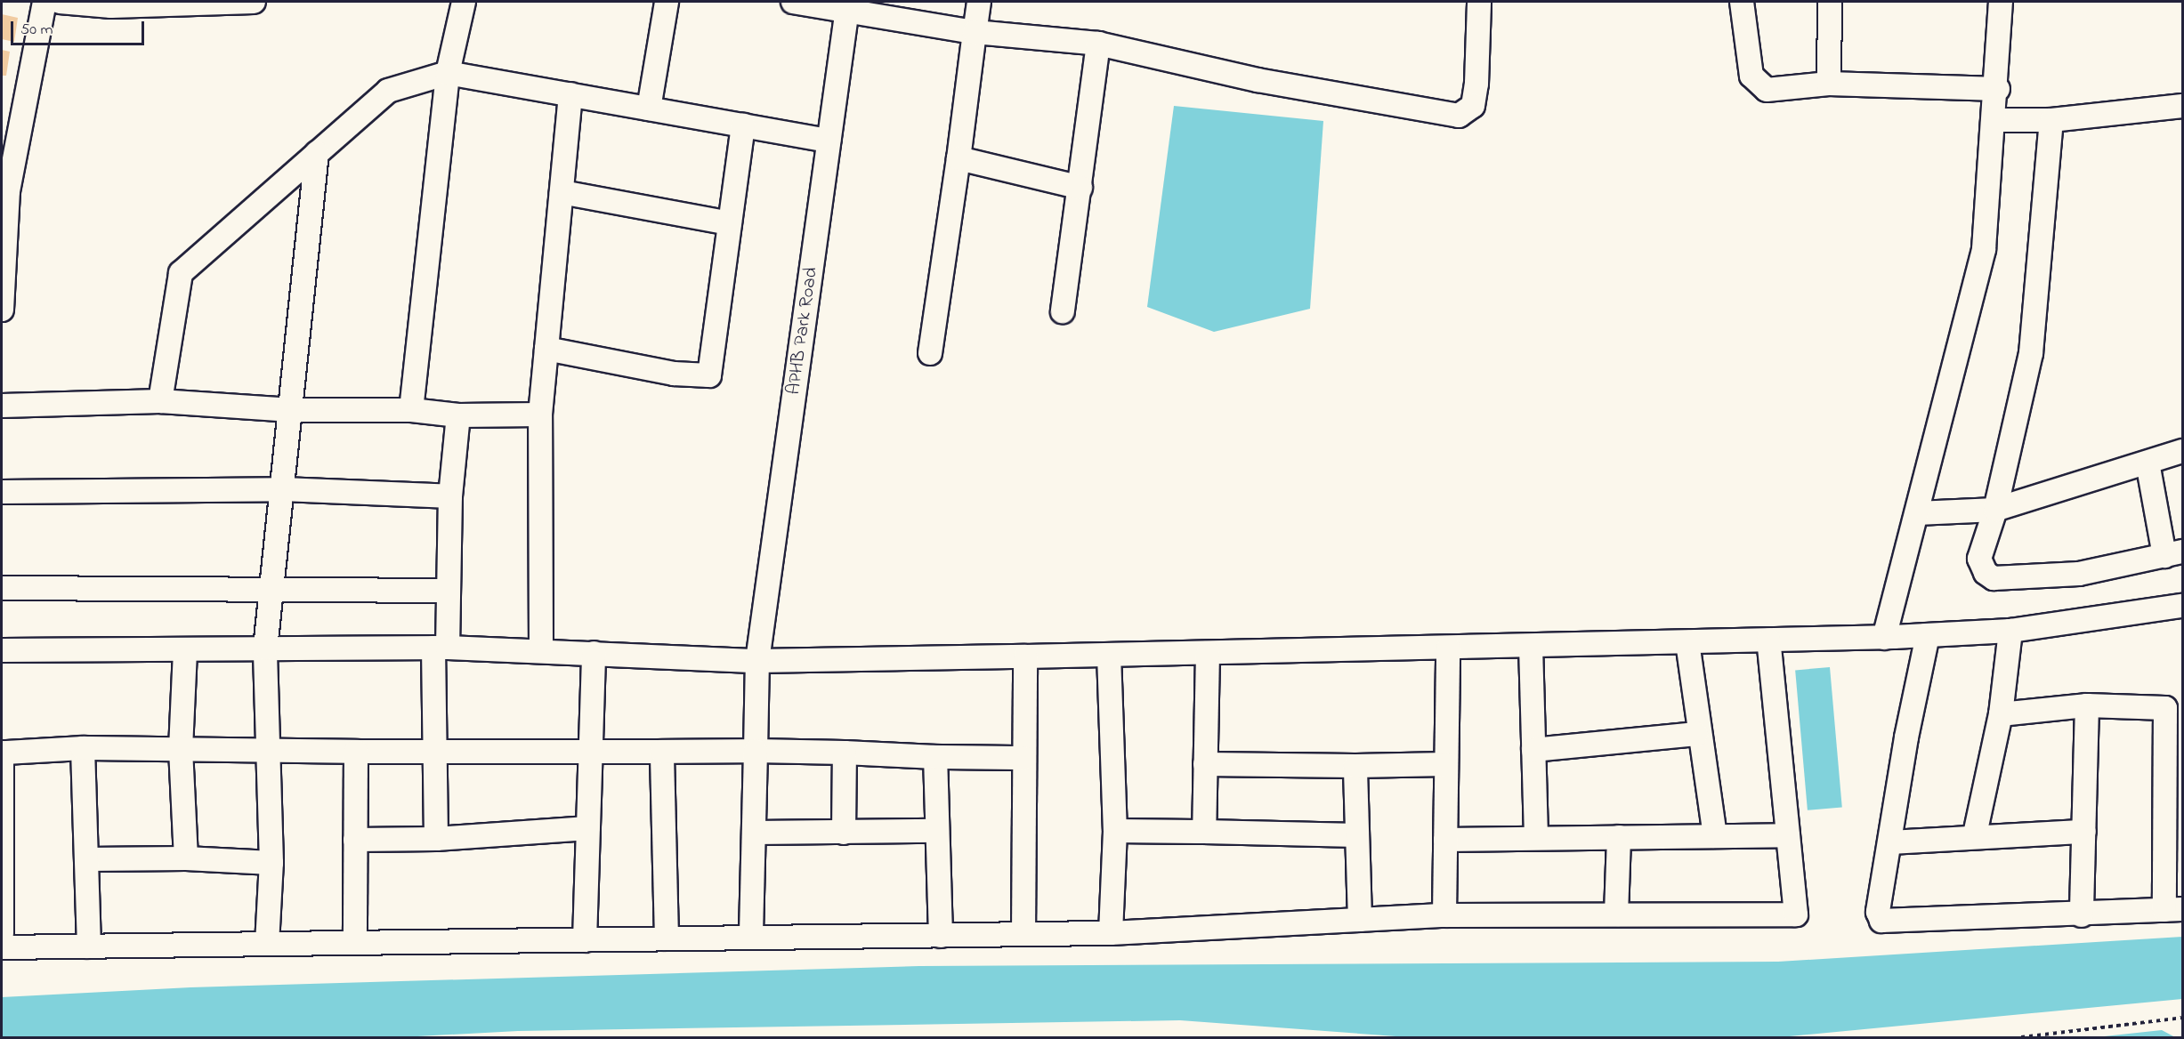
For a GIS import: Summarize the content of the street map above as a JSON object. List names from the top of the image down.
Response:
{
  "streets": {
    "street": ["APHB Park Road"]
  },
  "scale_bar": "50 m"
}
